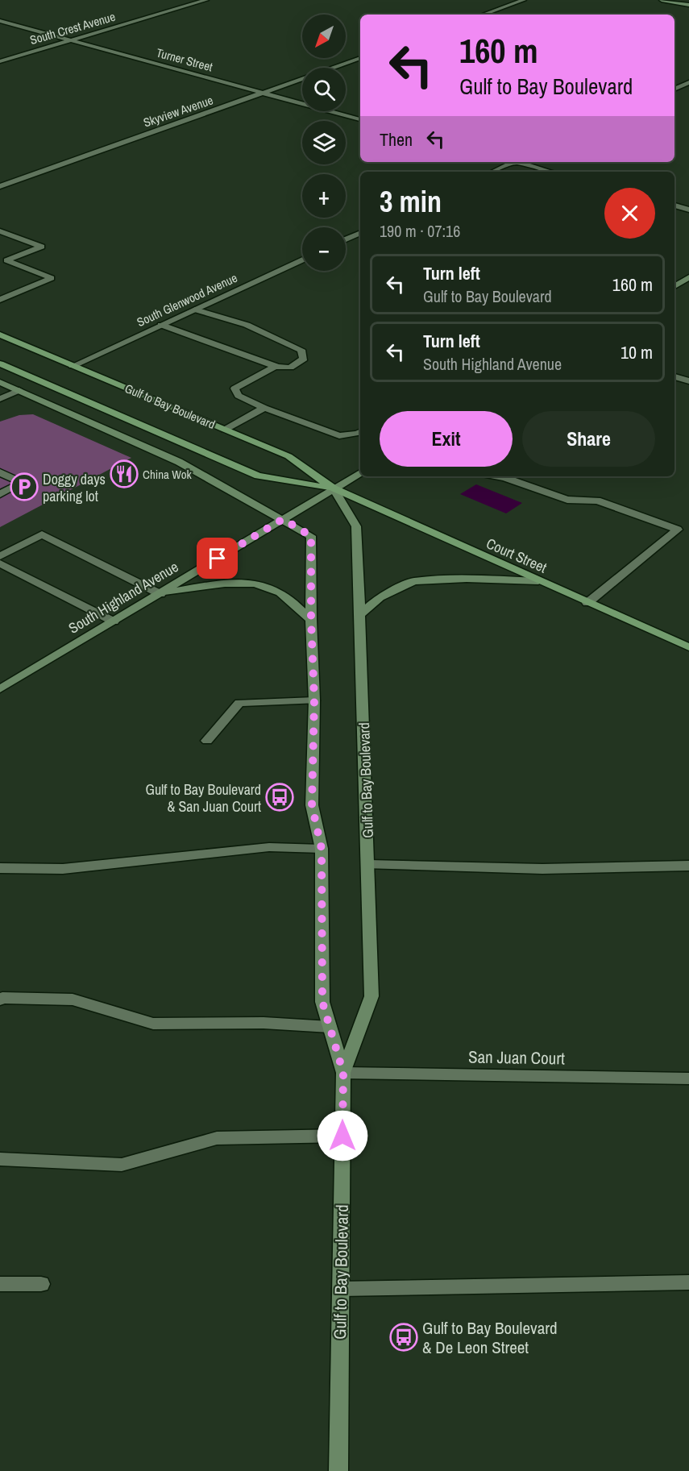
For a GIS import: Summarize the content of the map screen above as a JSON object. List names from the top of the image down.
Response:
{
  "streets": {
    "main road": ["Gulf to Bay Boulevard", "Court Street"],
    "street": [
      "South Crest Avenue",
      "Turner Street",
      "Skyview Avenue",
      "South Glenwood Avenue",
      "South Highland Avenue",
      "San Juan Court"
    ]
  },
  "crossings": [
    ["South Crest Avenue", "Turner Street"],
    ["Turner Street", "Skyview Avenue"],
    ["South Glenwood Avenue", "Gulf to Bay Boulevard"],
    ["Gulf to Bay Boulevard", "Court Street"],
    ["Gulf to Bay Boulevard", "South Highland Avenue"],
    ["Gulf to Bay Boulevard", "San Juan Court"],
    ["Court Street", "South Highland Avenue"]
  ],
  "places": {
    "restaurant": ["China Wok"],
    "parking": ["Doggy days parking lot"],
    "bus stop": ["Gulf to Bay Boulevard & San Juan Court", "Gulf to Bay Boulevard & De Leon Street"]
  },
  "north": "bottom left",
  "page": {
    "map_buttons": ["+", "−"],
    "turn": ["160 m", "Gulf to Bay Boulevard"],
    "then": "Then",
    "heading": ["3 min", "190 m · 07:16"],
    "list": [
      {
        "name": "Turn left",
        "note": "Gulf to Bay Boulevard",
        "value": "160 m"
      },
      {
        "name": "Turn left",
        "note": "South Highland Avenue",
        "value": "10 m"
      }
    ],
    "buttons": ["Exit", "Share"]
  }
}
